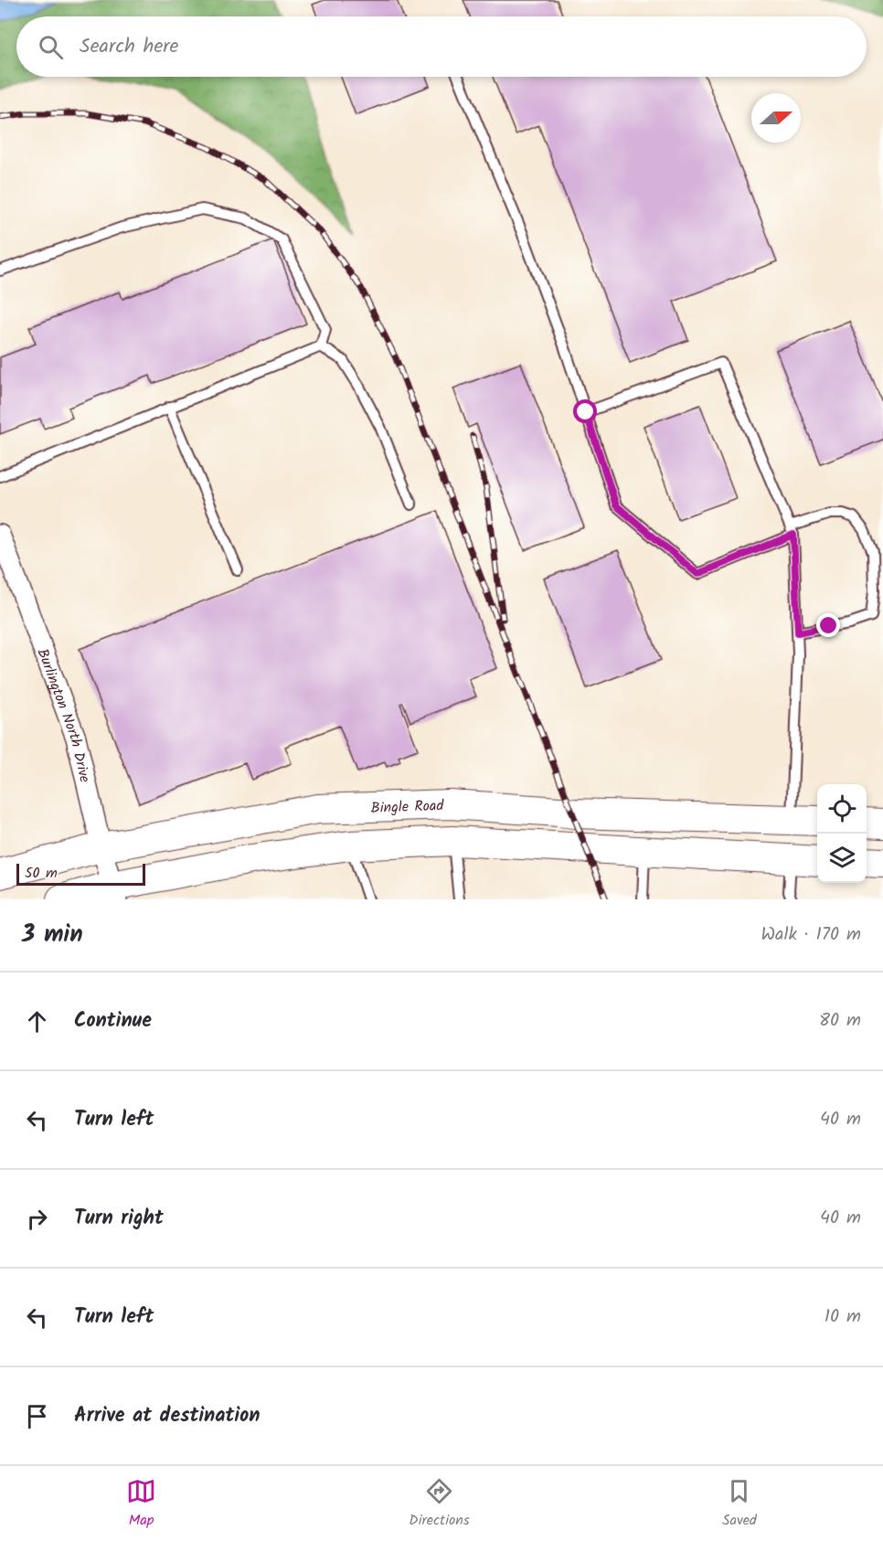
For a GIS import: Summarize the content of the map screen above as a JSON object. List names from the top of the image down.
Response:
{
  "streets": {
    "main road": ["Bingle Road"],
    "street": ["Burlington North Drive"]
  },
  "crossings": [
    ["Burlington North Drive", "Bingle Road"]
  ],
  "scale_bar": "50 m",
  "north": "right",
  "page": {
    "search": "Search here",
    "scale": "50 m",
    "heading": ["3 min", "Walk · 170 m"],
    "list": [
      ["Continue", "80 m"],
      ["Turn left", "40 m"],
      ["Turn right", "40 m"],
      ["Turn left", "10 m"],
      "Arrive at destination"
    ],
    "nav": ["Map", "Directions", "Saved"]
  }
}
